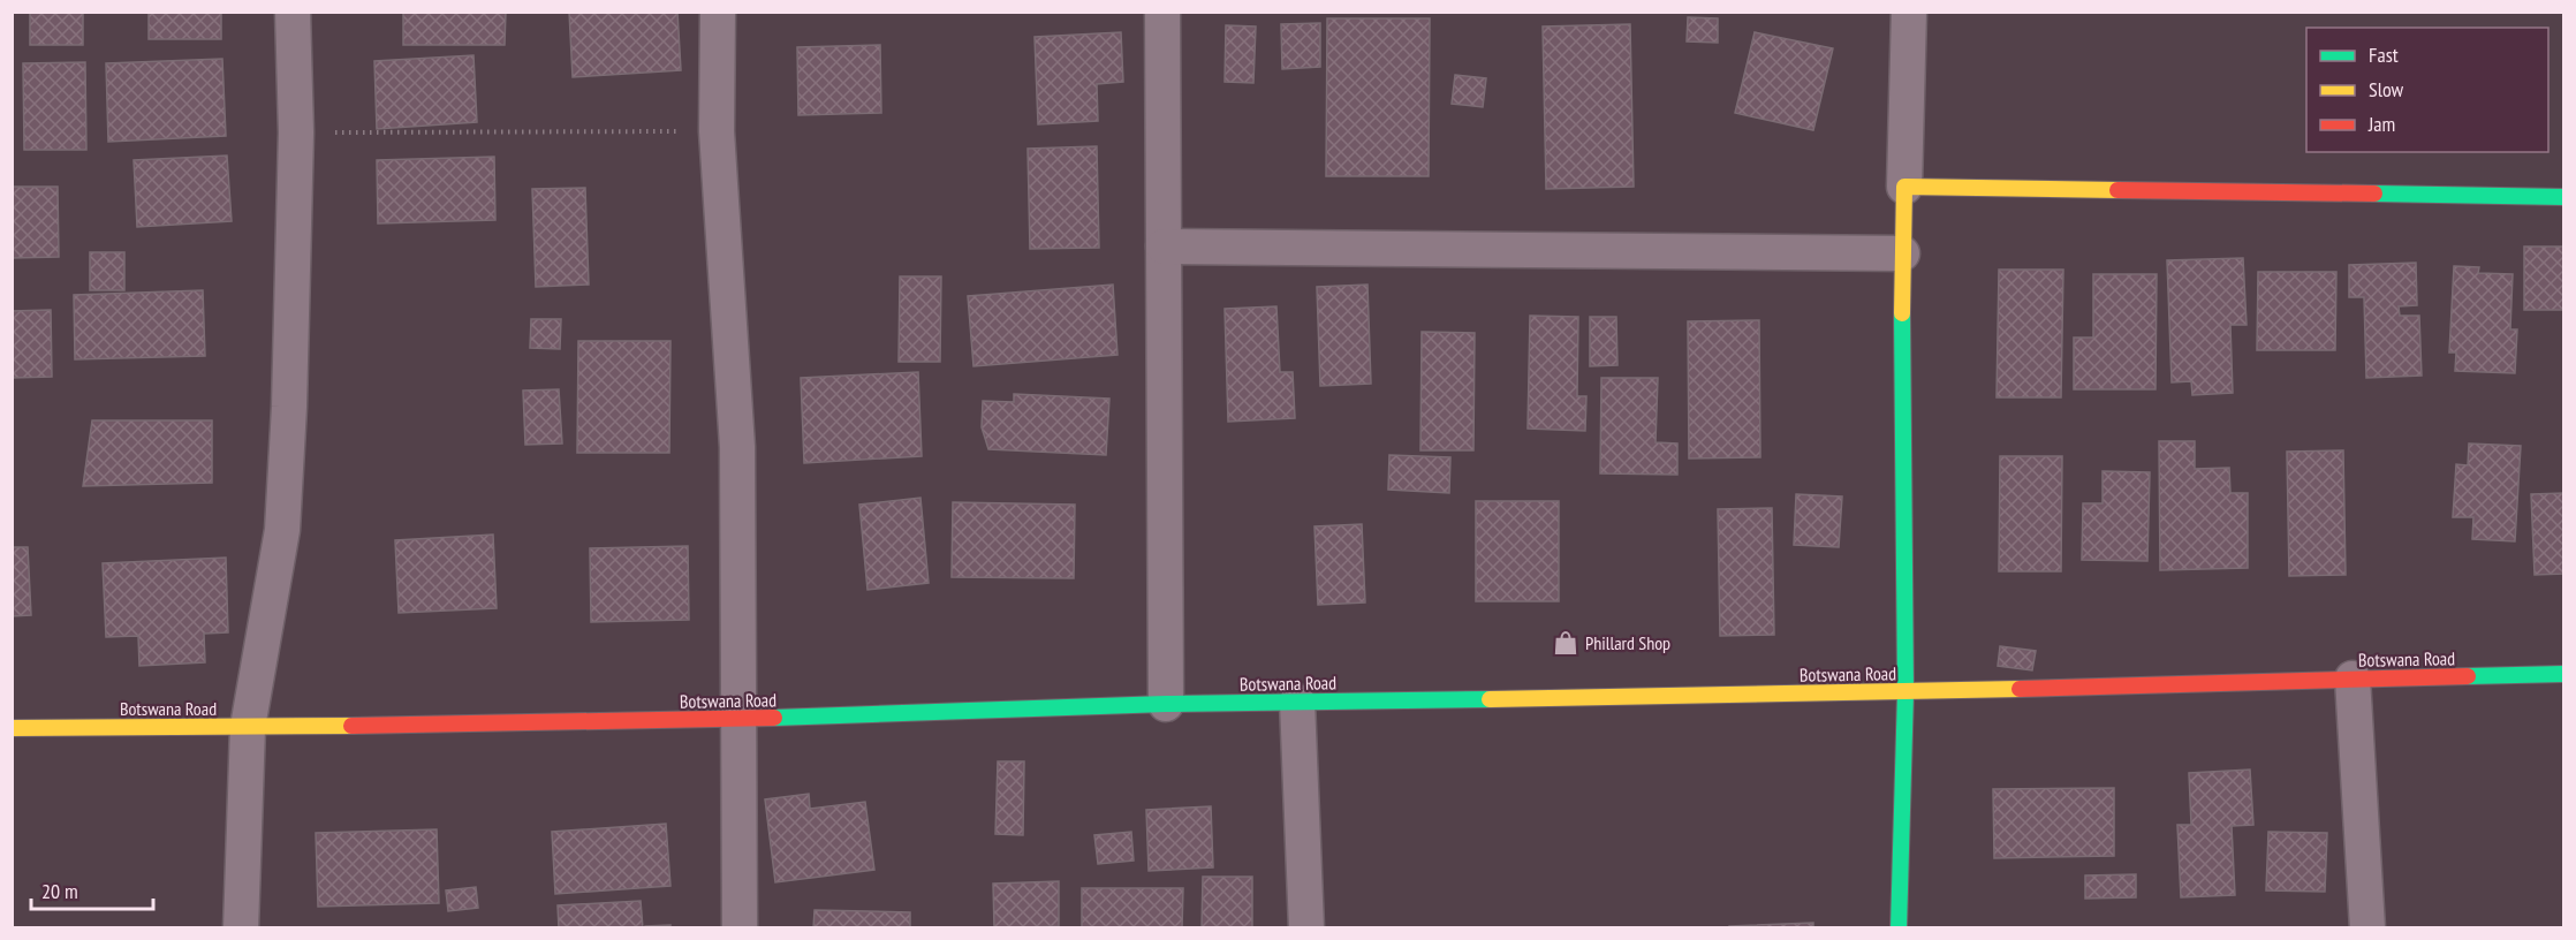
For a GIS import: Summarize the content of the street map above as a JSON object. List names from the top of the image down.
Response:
{
  "streets": {
    "street": ["Botswana Road"]
  },
  "places": {
    "shop": ["Phillard Shop"]
  },
  "legend": ["Fast", "Slow", "Jam"],
  "scale_bar": "20 m"
}
